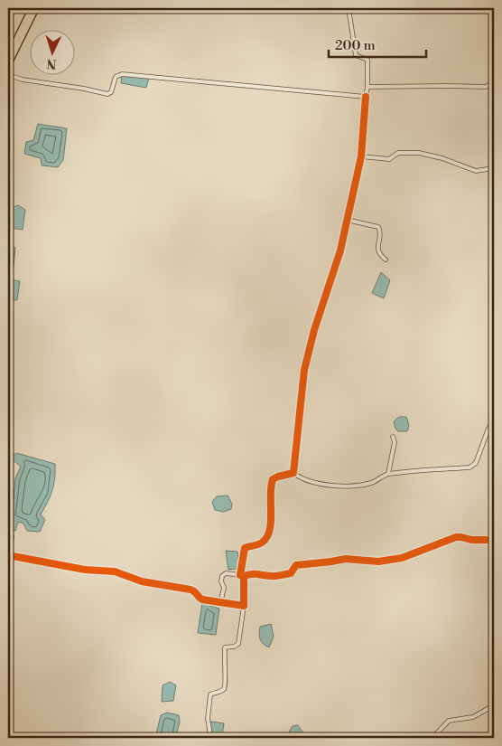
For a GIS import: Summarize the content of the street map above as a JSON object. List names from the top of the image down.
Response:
{
  "scale_bar": "200 m",
  "north": "bottom"
}
